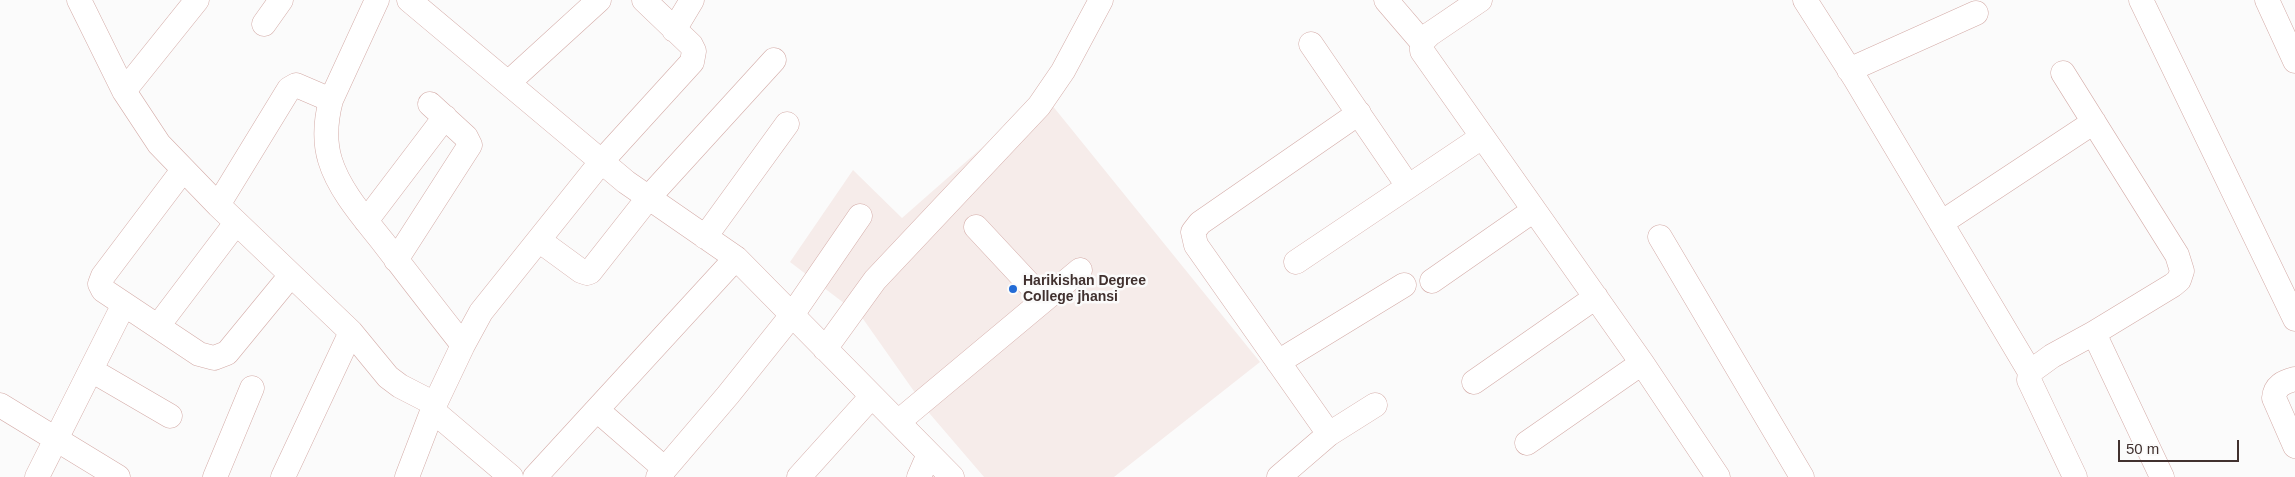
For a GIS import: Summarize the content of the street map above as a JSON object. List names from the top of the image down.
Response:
{
  "places": ["Harikishan Degree College jhansi"],
  "scale_bar": "50 m"
}
